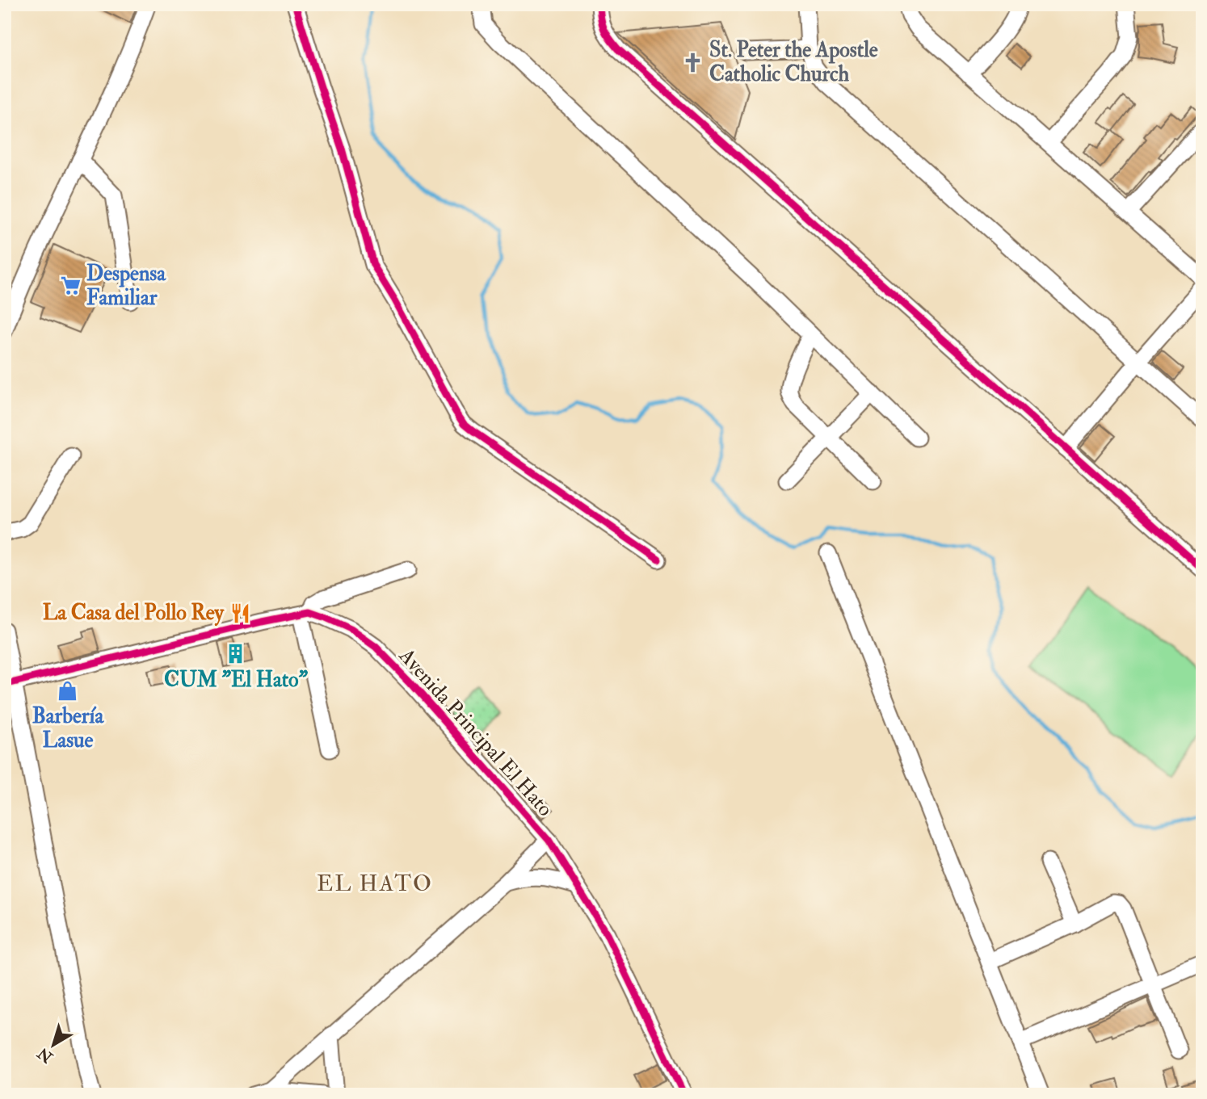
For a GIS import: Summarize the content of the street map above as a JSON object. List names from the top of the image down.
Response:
{
  "streets": {
    "street": ["Avenida Principal El Hato"]
  },
  "districts": ["EL HATO"],
  "places": {
    "church": ["St. Peter the Apostle Catholic Church"],
    "supermarket": ["Despensa Familiar"],
    "restaurant": ["La Casa del Pollo Rey"],
    "building": ["CUM \"El Hato\""],
    "shop": ["Barbería Lasue"]
  },
  "north": "bottom left"
}
